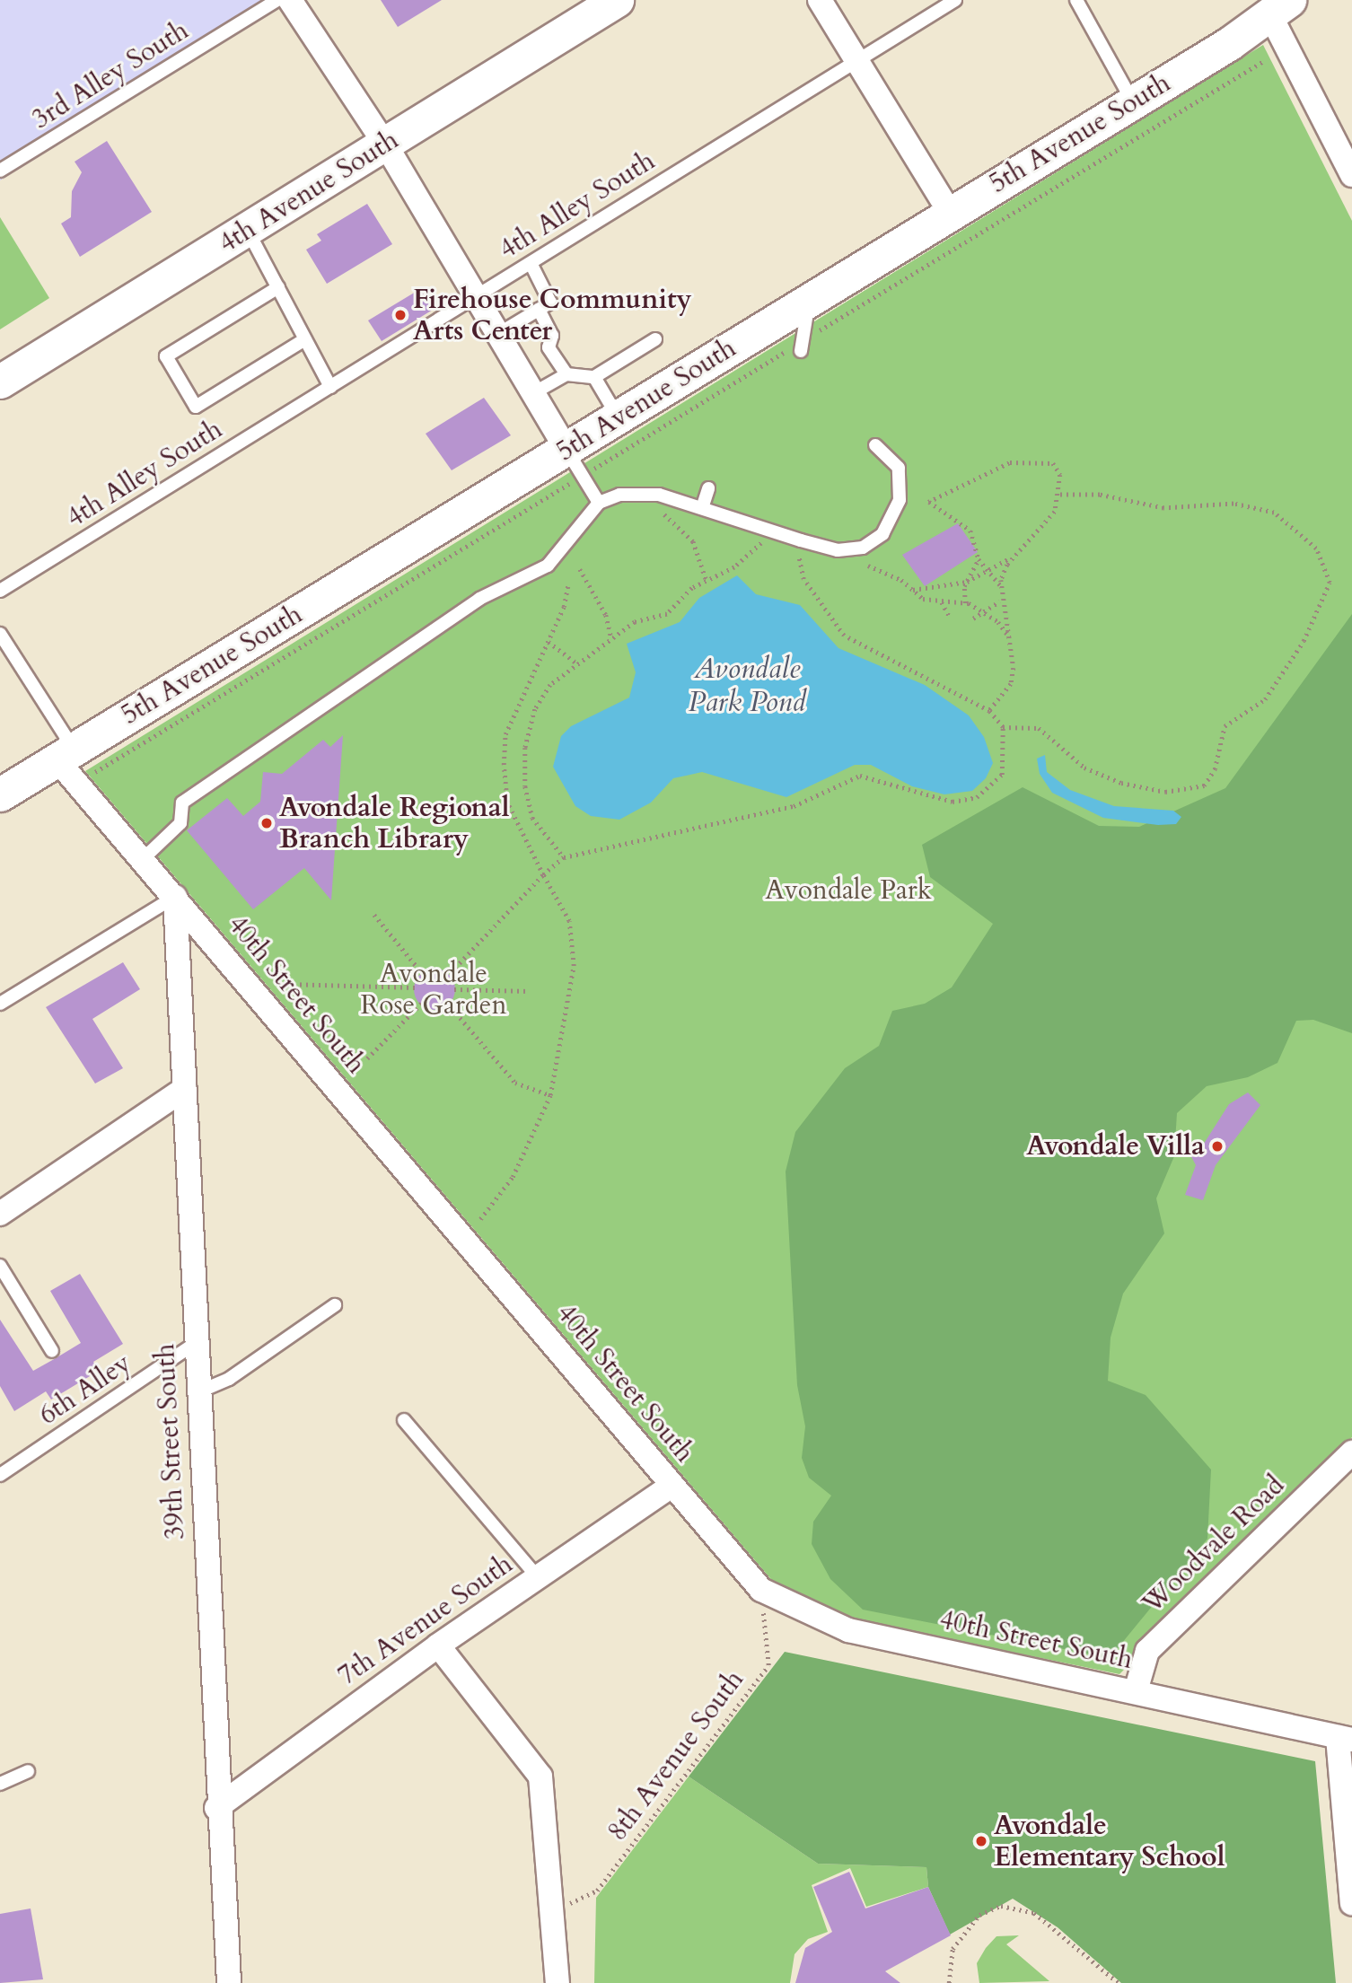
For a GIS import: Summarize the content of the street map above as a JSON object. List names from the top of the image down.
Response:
{
  "streets": {
    "street": [
      "5th Avenue South",
      "4th Avenue South",
      "40th Street South",
      "39th Street South",
      "Woodvale Road",
      "7th Avenue South"
    ],
    "lane": ["3rd Alley South", "4th Alley South", "6th Alley"],
    "path": ["8th Avenue South"]
  },
  "crossings": [
    ["5th Avenue South", "40th Street South"],
    ["40th Street South", "39th Street South"],
    ["40th Street South", "Woodvale Road"],
    ["40th Street South", "7th Avenue South"],
    ["40th Street South", "8th Avenue South"],
    ["6th Alley", "39th Street South"],
    ["39th Street South", "7th Avenue South"]
  ],
  "water": ["Avondale Park Pond"],
  "parks": ["Avondale Park", "Avondale Rose Garden"],
  "places": [
    "Firehouse Community Arts Center",
    "Avondale Regional Branch Library",
    "Avondale Villa",
    "Avondale Elementary School"
  ]
}
